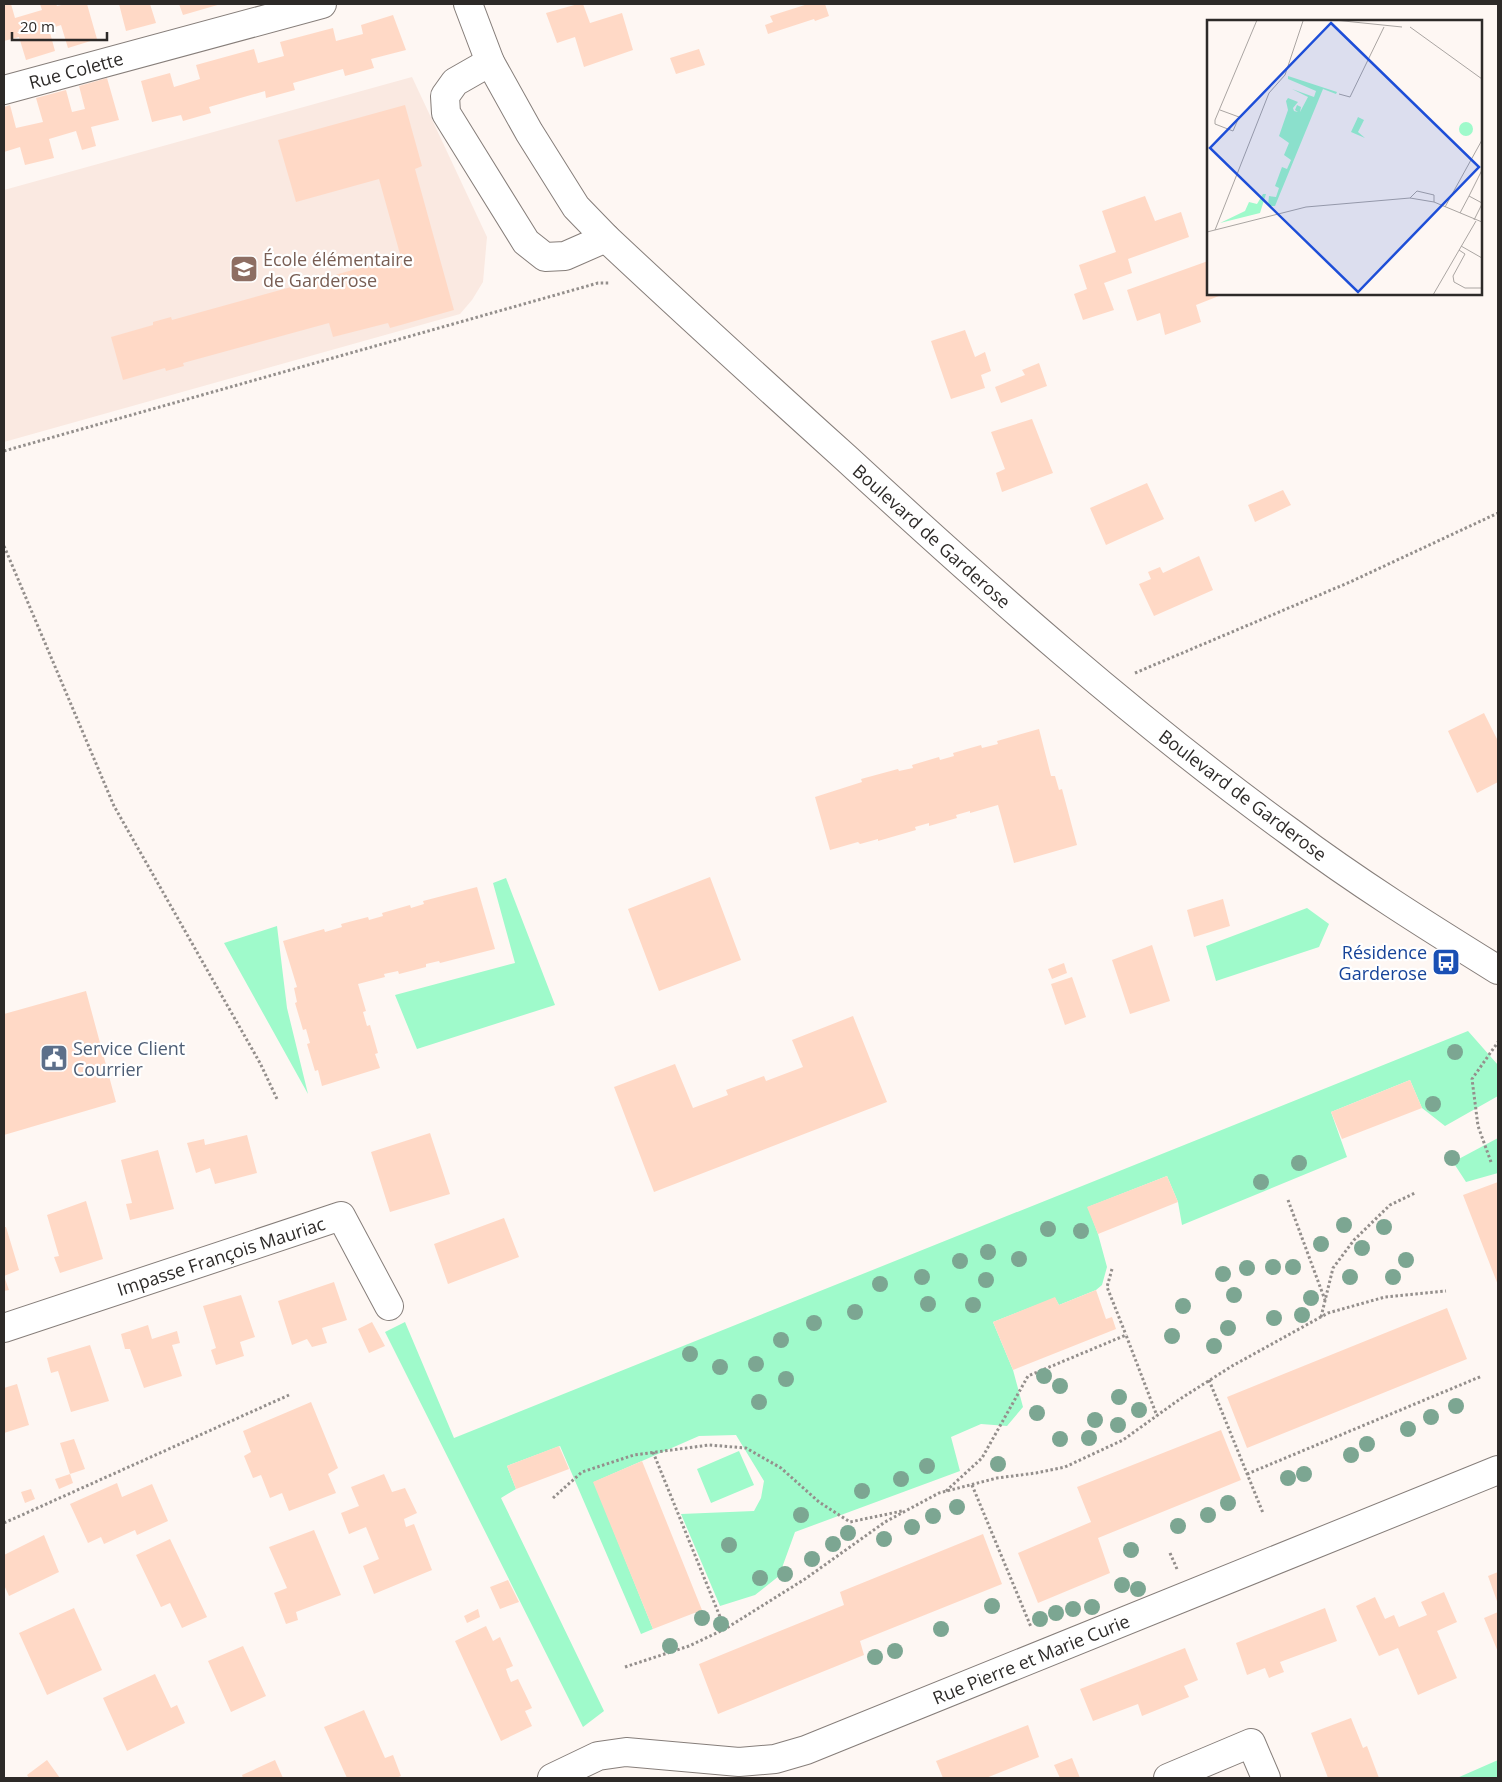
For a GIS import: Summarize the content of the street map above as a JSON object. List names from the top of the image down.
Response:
{
  "streets": {
    "street": [
      "Rue Colette",
      "Boulevard de Garderose",
      "Impasse François Mauriac",
      "Rue Pierre et Marie Curie"
    ]
  },
  "places": {
    "school or university": ["École élémentaire de Garderose"],
    "bus stop": ["Résidence Garderose"],
    "public building": ["Service Client Courrier"]
  },
  "scale_bar": "20 m"
}
